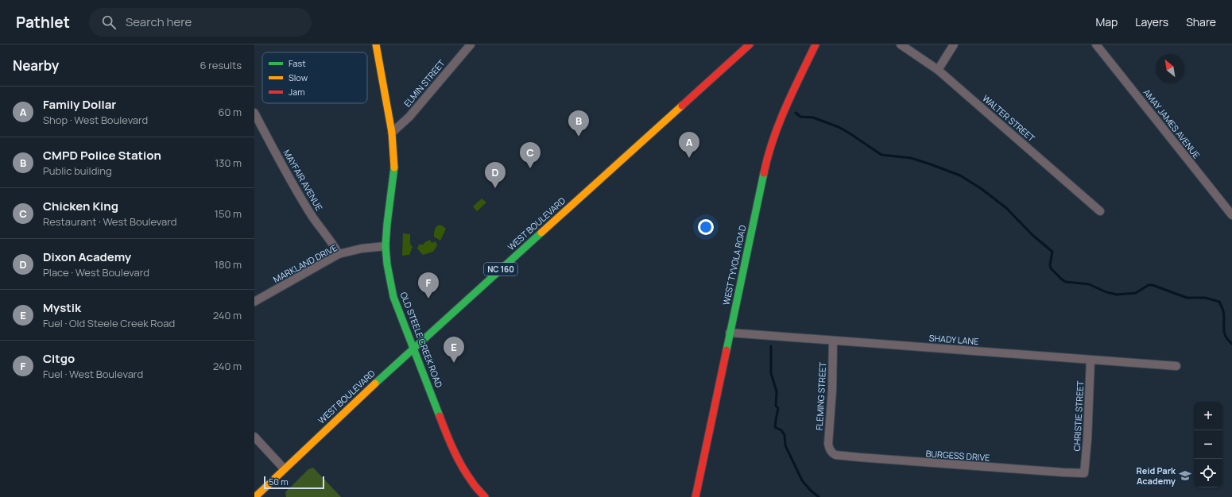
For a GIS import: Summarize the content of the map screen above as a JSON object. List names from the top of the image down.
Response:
{
  "streets": {
    "main road": [
      "WEST BOULEVARD",
      "WEST TYVOLA ROAD",
      "NC 160",
      "OLD STEELE CREEK ROAD"
    ],
    "street": [
      "ELMIN STREET",
      "WALTER STREET",
      "AMAY JAMES AVENUE",
      "MAYFAIR AVENUE",
      "MARKLAND DRIVE",
      "SHADY LANE",
      "FLEMING STREET",
      "CHRISTIE STREET",
      "BURGESS DRIVE"
    ]
  },
  "crossings": [
    ["ELMIN STREET", "OLD STEELE CREEK ROAD"],
    ["MAYFAIR AVENUE", "MARKLAND DRIVE"],
    ["WEST BOULEVARD", "OLD STEELE CREEK ROAD"],
    ["MARKLAND DRIVE", "OLD STEELE CREEK ROAD"],
    ["WEST TYVOLA ROAD", "SHADY LANE"],
    ["SHADY LANE", "FLEMING STREET"],
    ["SHADY LANE", "CHRISTIE STREET"],
    ["FLEMING STREET", "BURGESS DRIVE"],
    ["CHRISTIE STREET", "BURGESS DRIVE"]
  ],
  "places": {
    "school or university": ["Reid Park Academy"]
  },
  "legend": ["Fast", "Slow", "Jam"],
  "scale_bar": "50 m",
  "north": "top left",
  "page": {
    "header": "Pathlet",
    "search": "Search here",
    "nav": ["Map", "Layers", "Share"],
    "heading": ["Nearby", "6 results"],
    "list": [
      {
        "mark": "A",
        "name": "Family Dollar",
        "note": "Shop · West Boulevard",
        "value": "60 m"
      },
      {
        "mark": "B",
        "name": "CMPD Police Station",
        "note": "Public building",
        "value": "130 m"
      },
      {
        "mark": "C",
        "name": "Chicken King",
        "note": "Restaurant · West Boulevard",
        "value": "150 m"
      },
      {
        "mark": "D",
        "name": "Dixon Academy",
        "note": "Place · West Boulevard",
        "value": "180 m"
      },
      {
        "mark": "E",
        "name": "Mystik",
        "note": "Fuel · Old Steele Creek Road",
        "value": "240 m"
      },
      {
        "mark": "F",
        "name": "Citgo",
        "note": "Fuel · West Boulevard",
        "value": "240 m"
      }
    ],
    "pins": [
      "B",
      "A",
      "C",
      "D",
      "F",
      "E"
    ],
    "map_buttons": ["+", "−"],
    "scale": "50 m"
  }
}
